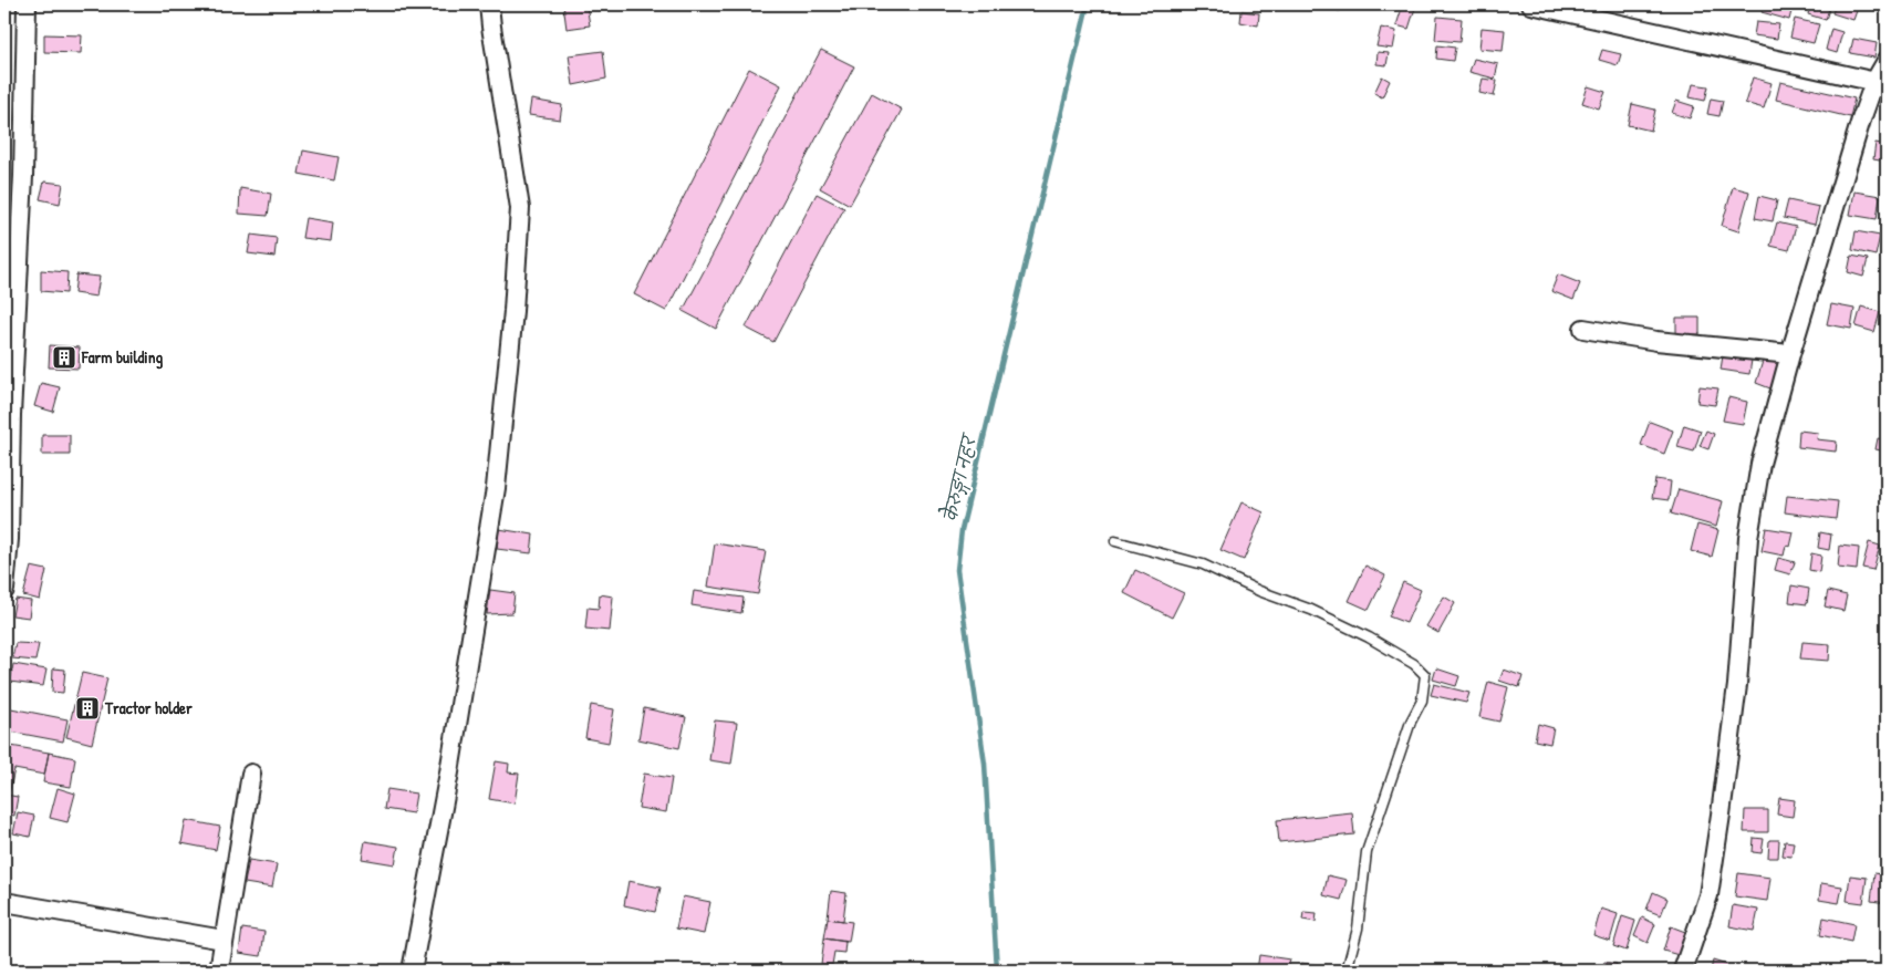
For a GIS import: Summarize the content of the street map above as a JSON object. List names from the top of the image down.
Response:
{
  "water": ["केेरुङ्गा नहर"],
  "places": {
    "building": ["Farm building", "Tractor holder"]
  }
}
